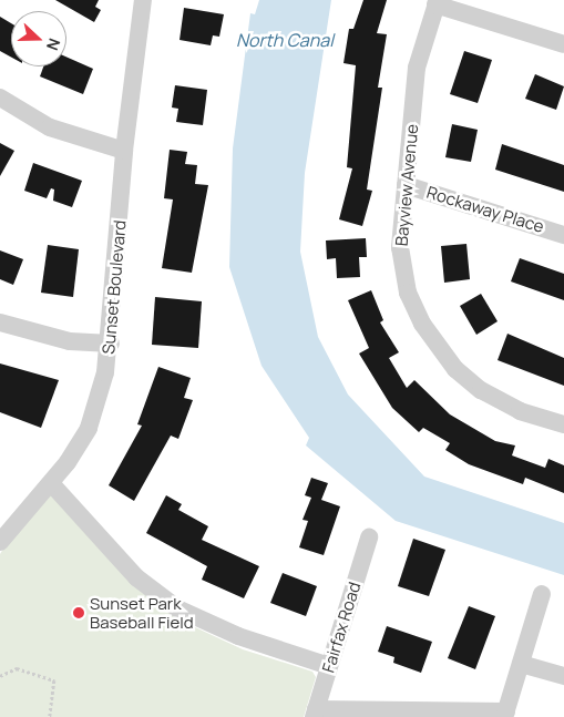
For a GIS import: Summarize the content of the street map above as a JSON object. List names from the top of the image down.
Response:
{
  "streets": {
    "street": [
      "Bayview Avenue",
      "Rockaway Place",
      "Sunset Boulevard",
      "Fairfax Road"
    ]
  },
  "crossings": [
    ["Bayview Avenue", "Rockaway Place"]
  ],
  "water": ["North Canal"],
  "places": ["Sunset Park Baseball Field"],
  "north": "right"
}
